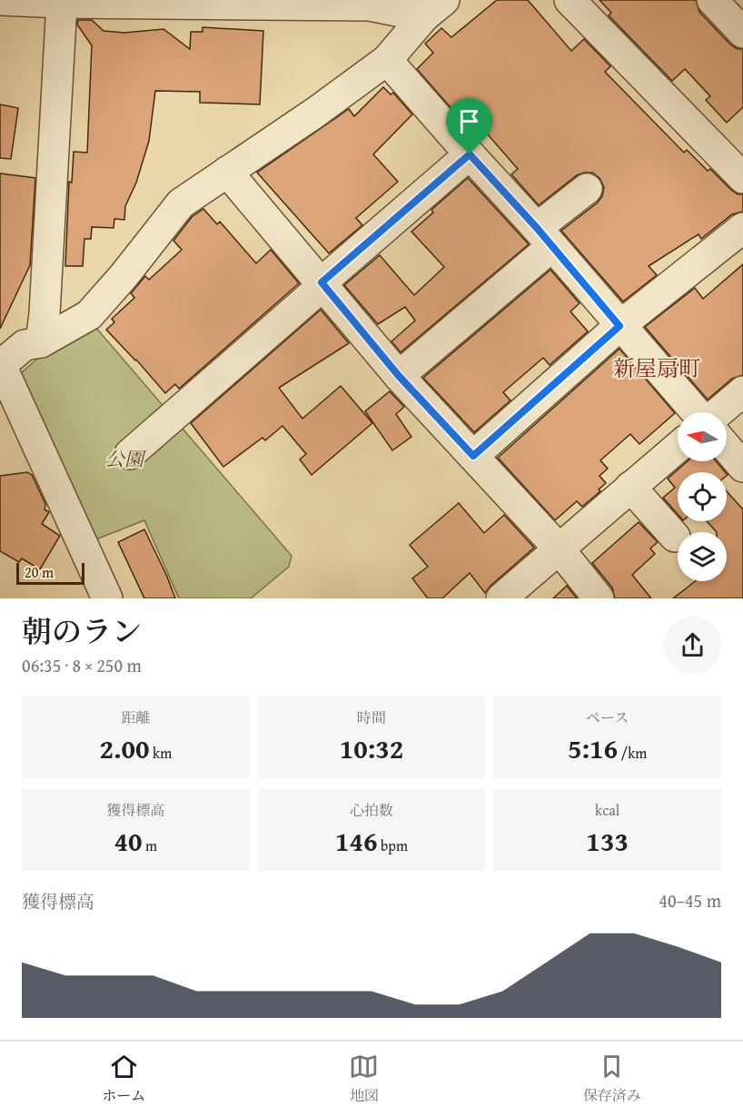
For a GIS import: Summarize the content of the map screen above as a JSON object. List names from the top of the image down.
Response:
{
  "districts": ["新屋扇町"],
  "parks": ["公園"],
  "scale_bar": "20 m",
  "north": "left",
  "page": {
    "scale": "20 m",
    "heading": ["朝のラン", "06:35 · 8 × 250 m"],
    "stats": [
      ["距離", "2.00 km"],
      ["時間", "10:32"],
      ["ペース", "5:16 /km"],
      ["獲得標高", "40 m"],
      ["心拍数", "146 bpm"],
      ["kcal", "133"]
    ],
    "chart": ["獲得標高", "40–45 m"],
    "tabs": ["ホーム", "地図", "保存済み"]
  }
}
